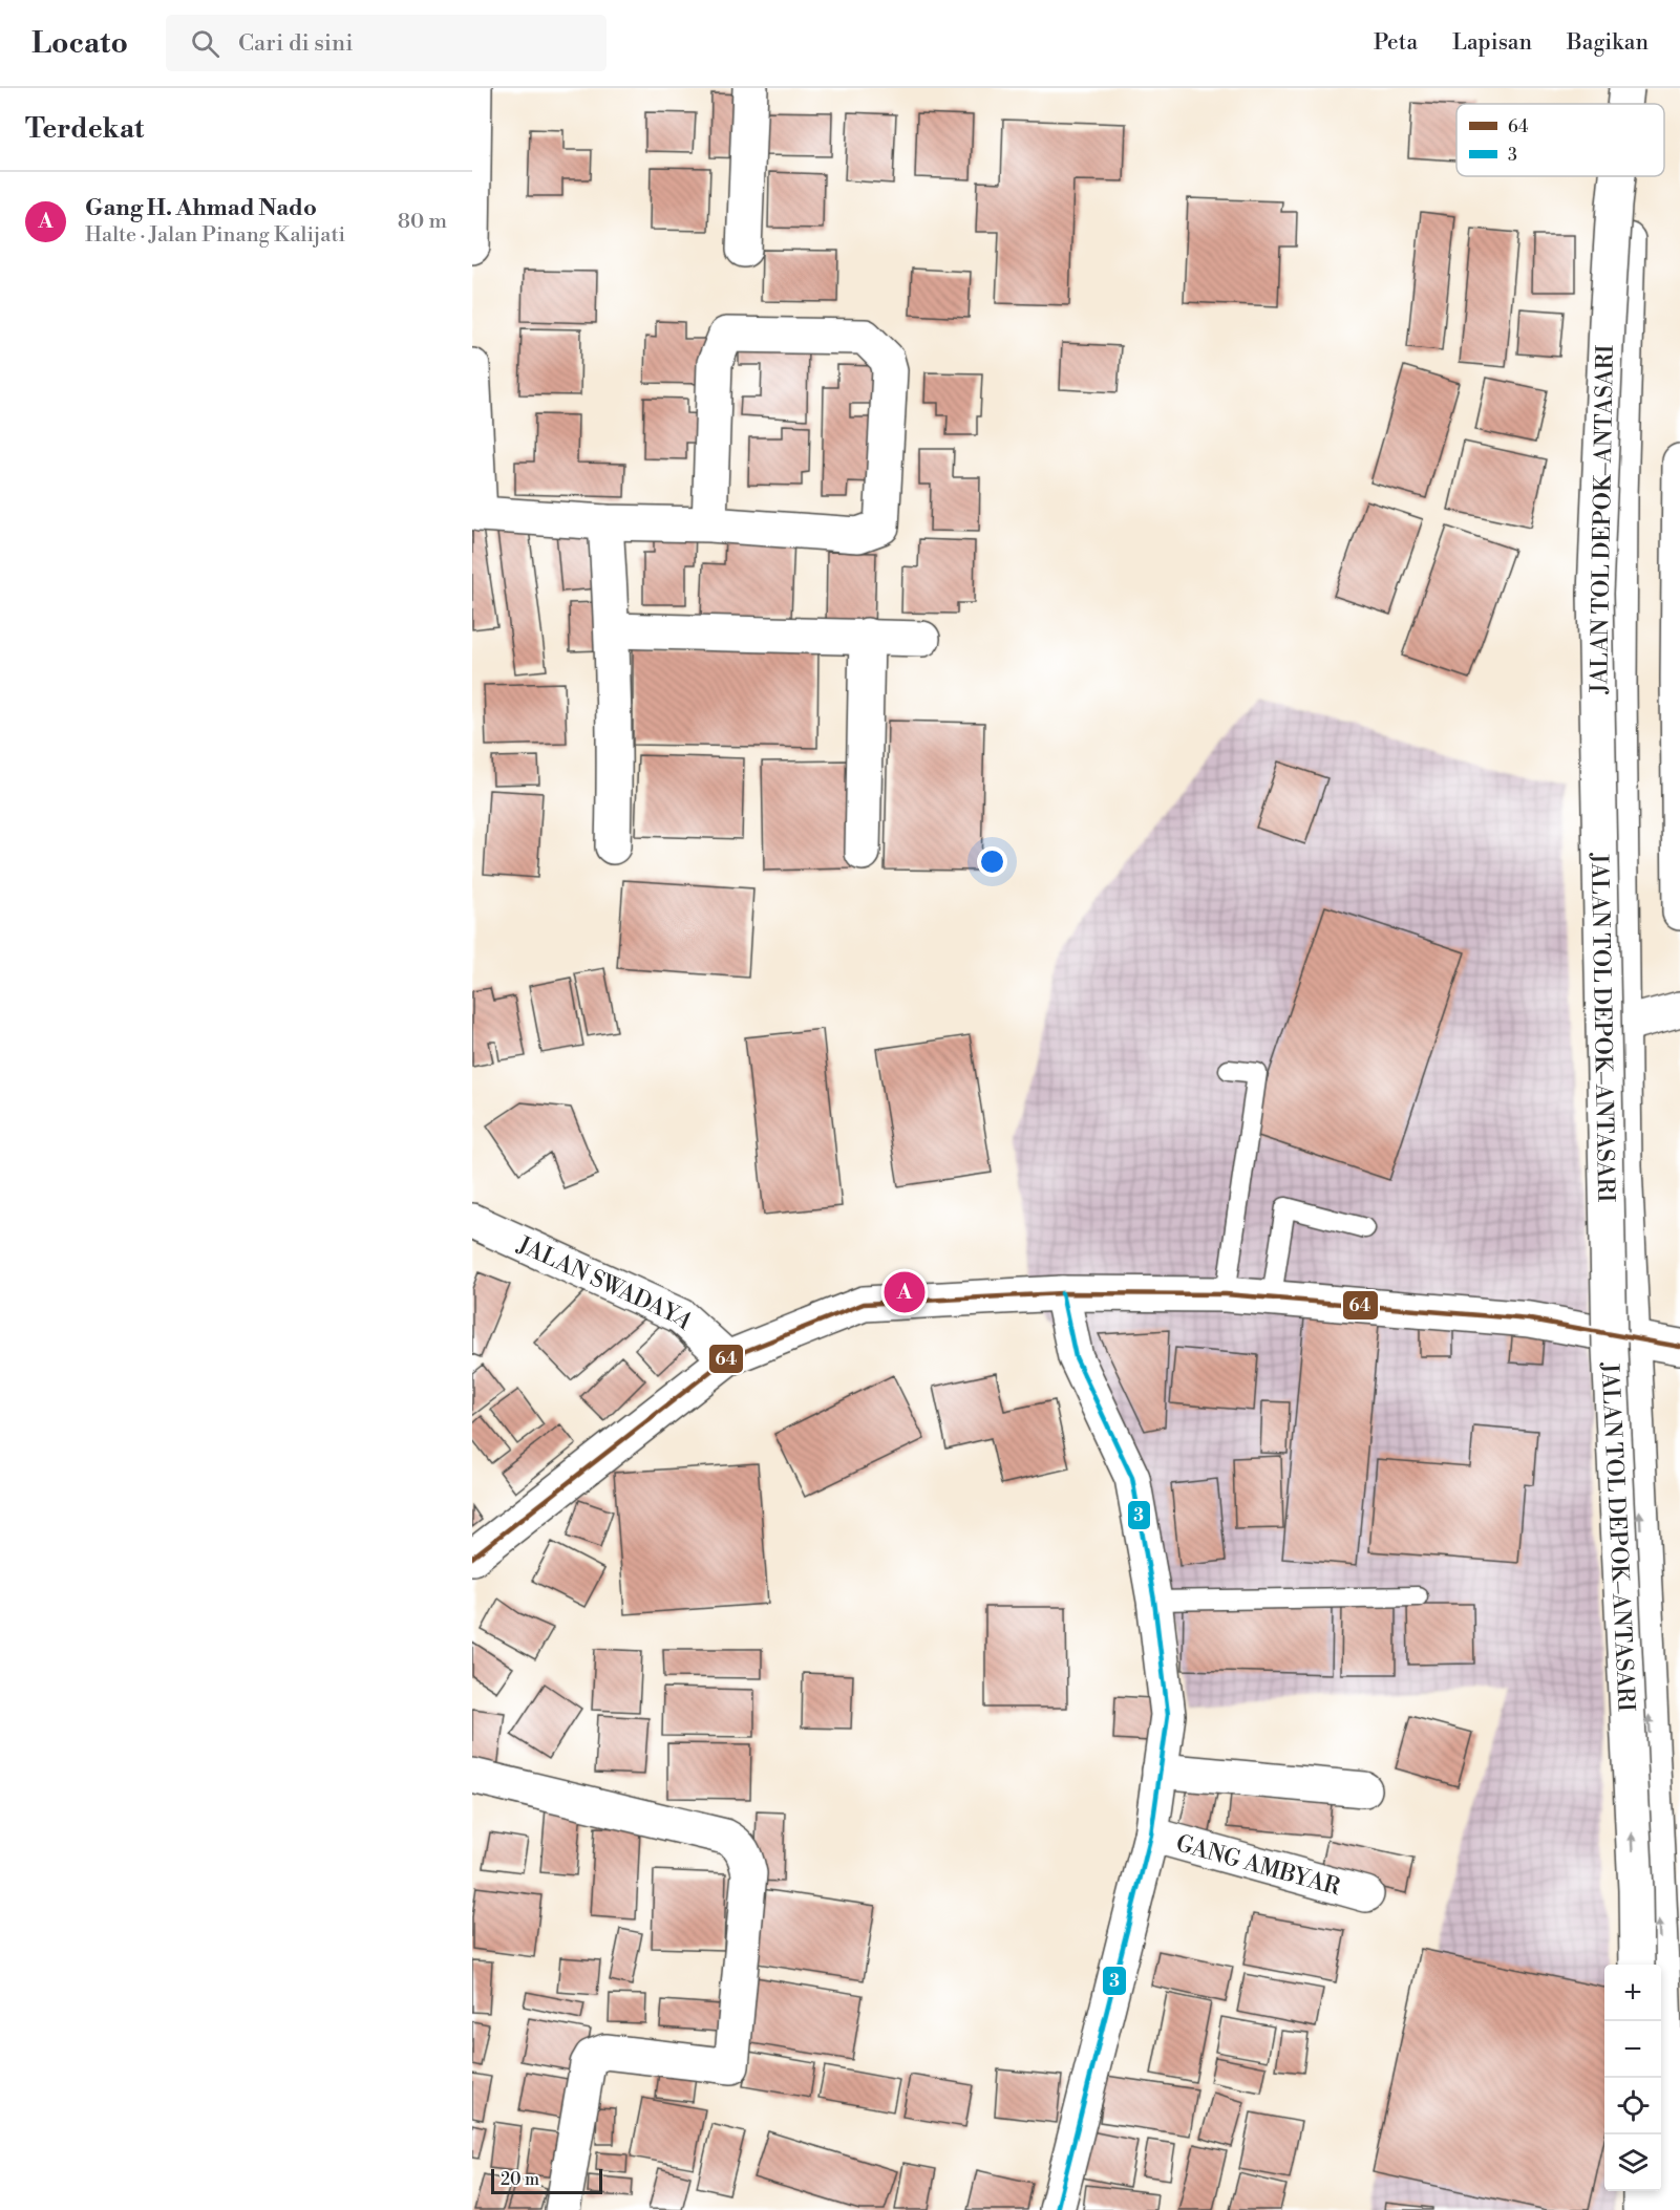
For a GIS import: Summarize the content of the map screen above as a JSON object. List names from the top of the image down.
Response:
{
  "streets": {
    "main road": ["JALAN TOL DEPOK–ANTASARI", "JALAN SWADAYA", "GANG AMBYAR"]
  },
  "lines": ["transit line 64", "transit line 3"],
  "legend": ["64", "3"],
  "scale_bar": "20 m",
  "page": {
    "header": "Locato",
    "search": "Cari di sini",
    "nav": ["Peta", "Lapisan", "Bagikan"],
    "heading": "Terdekat",
    "list": [
      {
        "mark": "A",
        "name": "Gang H. Ahmad Nado",
        "note": "Halte · Jalan Pinang Kalijati",
        "value": "80 m"
      }
    ],
    "pins": "A",
    "map_buttons": ["+", "−"],
    "scale": "20 m"
  }
}
